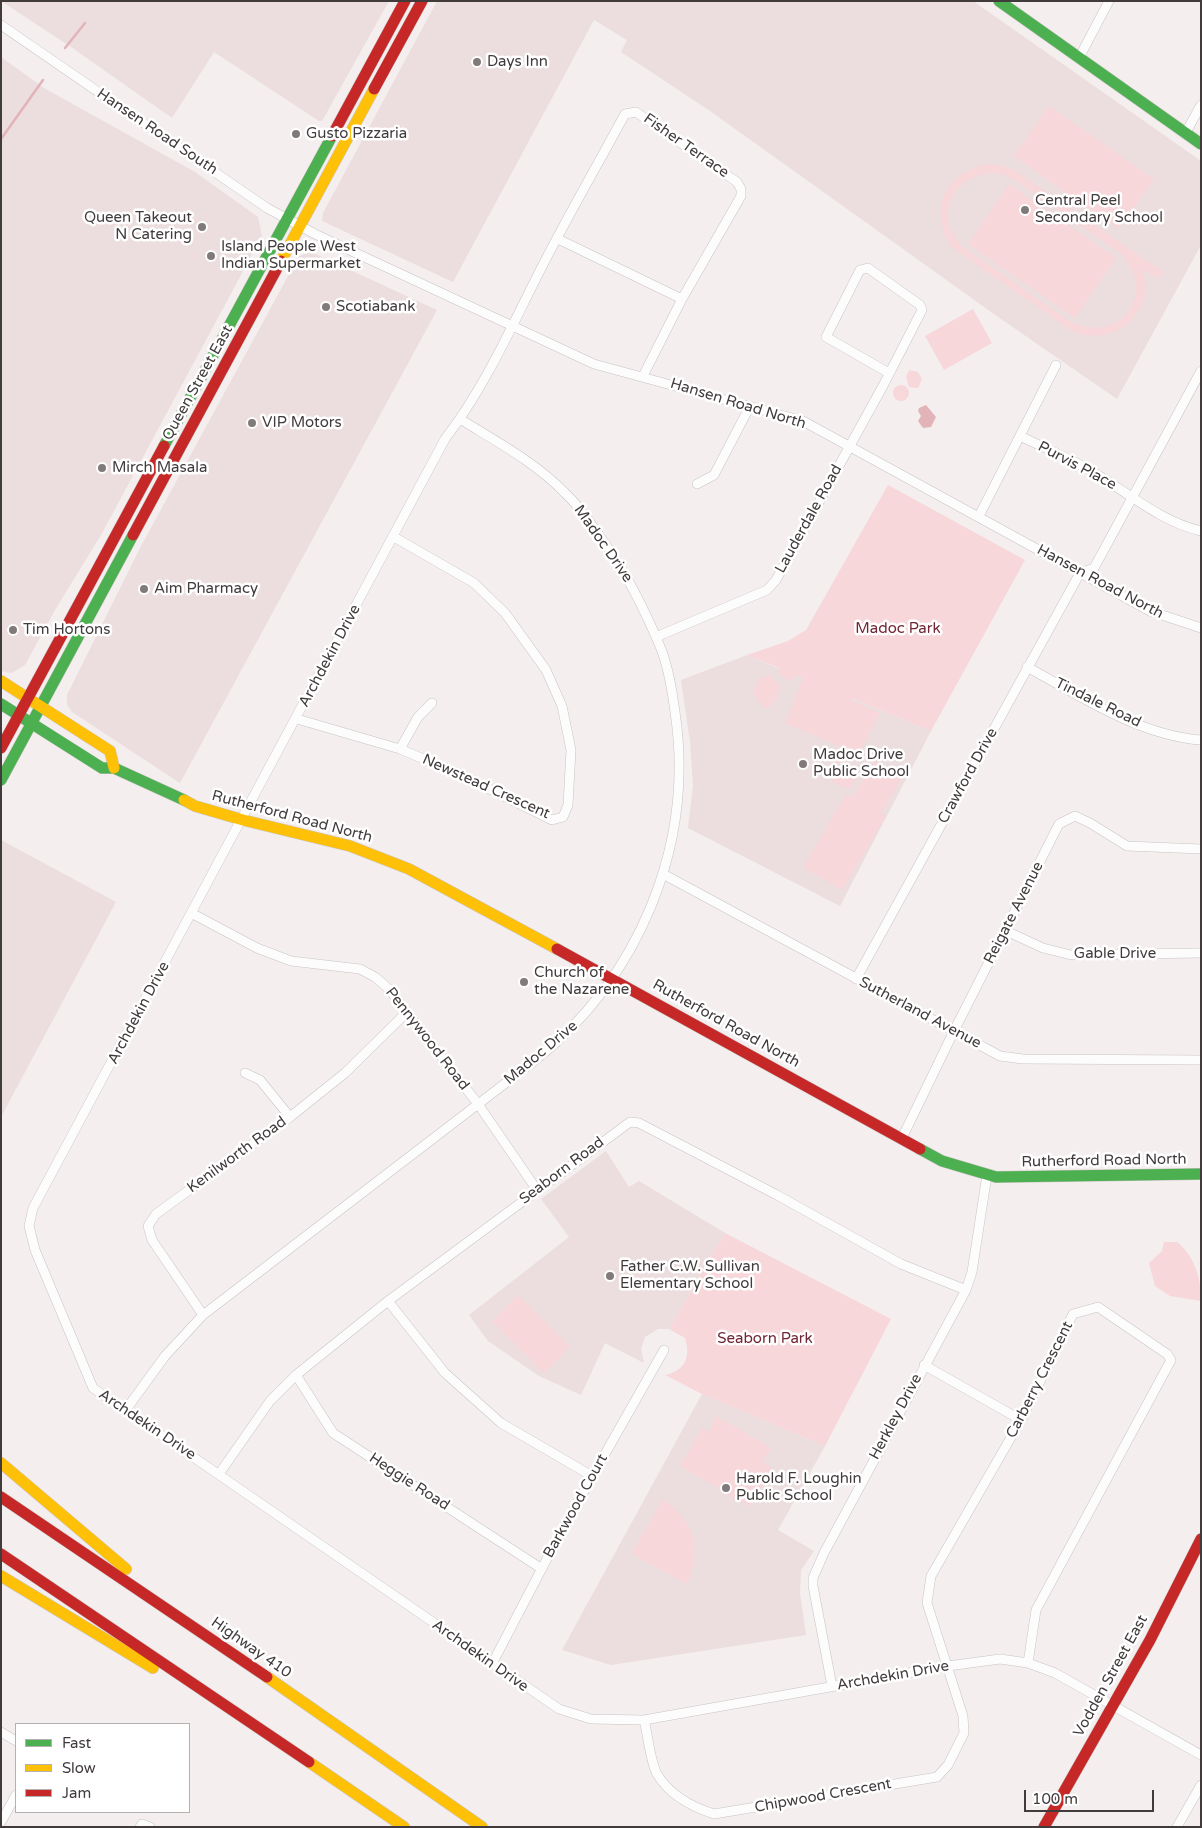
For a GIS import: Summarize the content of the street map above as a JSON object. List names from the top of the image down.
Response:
{
  "streets": {
    "main road": [
      "Queen Street East",
      "Rutherford Road North",
      "Highway 410",
      "Vodden Street East"
    ],
    "street": [
      "Hansen Road South",
      "Fisher Terrace",
      "Hansen Road North",
      "Purvis Place",
      "Lauderdale Road",
      "Madoc Drive",
      "Archdekin Drive",
      "Tindale Road",
      "Crawford Drive",
      "Newstead Crescent",
      "Reigate Avenue",
      "Gable Drive",
      "Sutherland Avenue",
      "Pennywood Road",
      "Kenilworth Road",
      "Seaborn Road",
      "Carberry Crescent",
      "Herkley Drive",
      "Heggie Road",
      "Barkwood Court",
      "Chipwood Crescent"
    ]
  },
  "crossings": [
    ["Hansen Road South", "Queen Street East"],
    ["Hansen Road South", "Hansen Road North"],
    ["Fisher Terrace", "Hansen Road North"],
    ["Fisher Terrace", "Archdekin Drive"],
    ["Queen Street East", "Rutherford Road North"],
    ["Hansen Road North", "Purvis Place"],
    ["Hansen Road North", "Lauderdale Road"],
    ["Hansen Road North", "Archdekin Drive"],
    ["Hansen Road North", "Crawford Drive"],
    ["Lauderdale Road", "Madoc Drive"],
    ["Madoc Drive", "Archdekin Drive"],
    ["Madoc Drive", "Rutherford Road North"],
    ["Madoc Drive", "Sutherland Avenue"],
    ["Madoc Drive", "Pennywood Road"],
    ["Madoc Drive", "Kenilworth Road"],
    ["Archdekin Drive", "Newstead Crescent"],
    ["Archdekin Drive", "Rutherford Road North"],
    ["Archdekin Drive", "Pennywood Road"],
    ["Archdekin Drive", "Seaborn Road"],
    ["Archdekin Drive", "Carberry Crescent"],
    ["Archdekin Drive", "Herkley Drive"],
    ["Archdekin Drive", "Barkwood Court"],
    ["Archdekin Drive", "Vodden Street East"],
    ["Archdekin Drive", "Chipwood Crescent"],
    ["Tindale Road", "Crawford Drive"],
    ["Crawford Drive", "Sutherland Avenue"],
    ["Rutherford Road North", "Reigate Avenue"],
    ["Rutherford Road North", "Herkley Drive"],
    ["Reigate Avenue", "Gable Drive"],
    ["Reigate Avenue", "Sutherland Avenue"],
    ["Pennywood Road", "Kenilworth Road"],
    ["Pennywood Road", "Seaborn Road"],
    ["Seaborn Road", "Herkley Drive"],
    ["Seaborn Road", "Heggie Road"],
    ["Carberry Crescent", "Chipwood Crescent"],
    ["Heggie Road", "Barkwood Court"]
  ],
  "parks": ["Madoc Park", "Seaborn Park"],
  "places": [
    "Days Inn",
    "Gusto Pizzaria",
    "Central Peel Secondary School",
    "Queen Takeout N Catering",
    "Island People West Indian Supermarket",
    "Scotiabank",
    "VIP Motors",
    "Mirch Masala",
    "Aim Pharmacy",
    "Tim Hortons",
    "Madoc Drive Public School",
    "Church of the Nazarene",
    "Father C.W. Sullivan Elementary School",
    "Harold F. Loughin Public School"
  ],
  "legend": ["Fast", "Slow", "Jam"],
  "scale_bar": "100 m"
}
